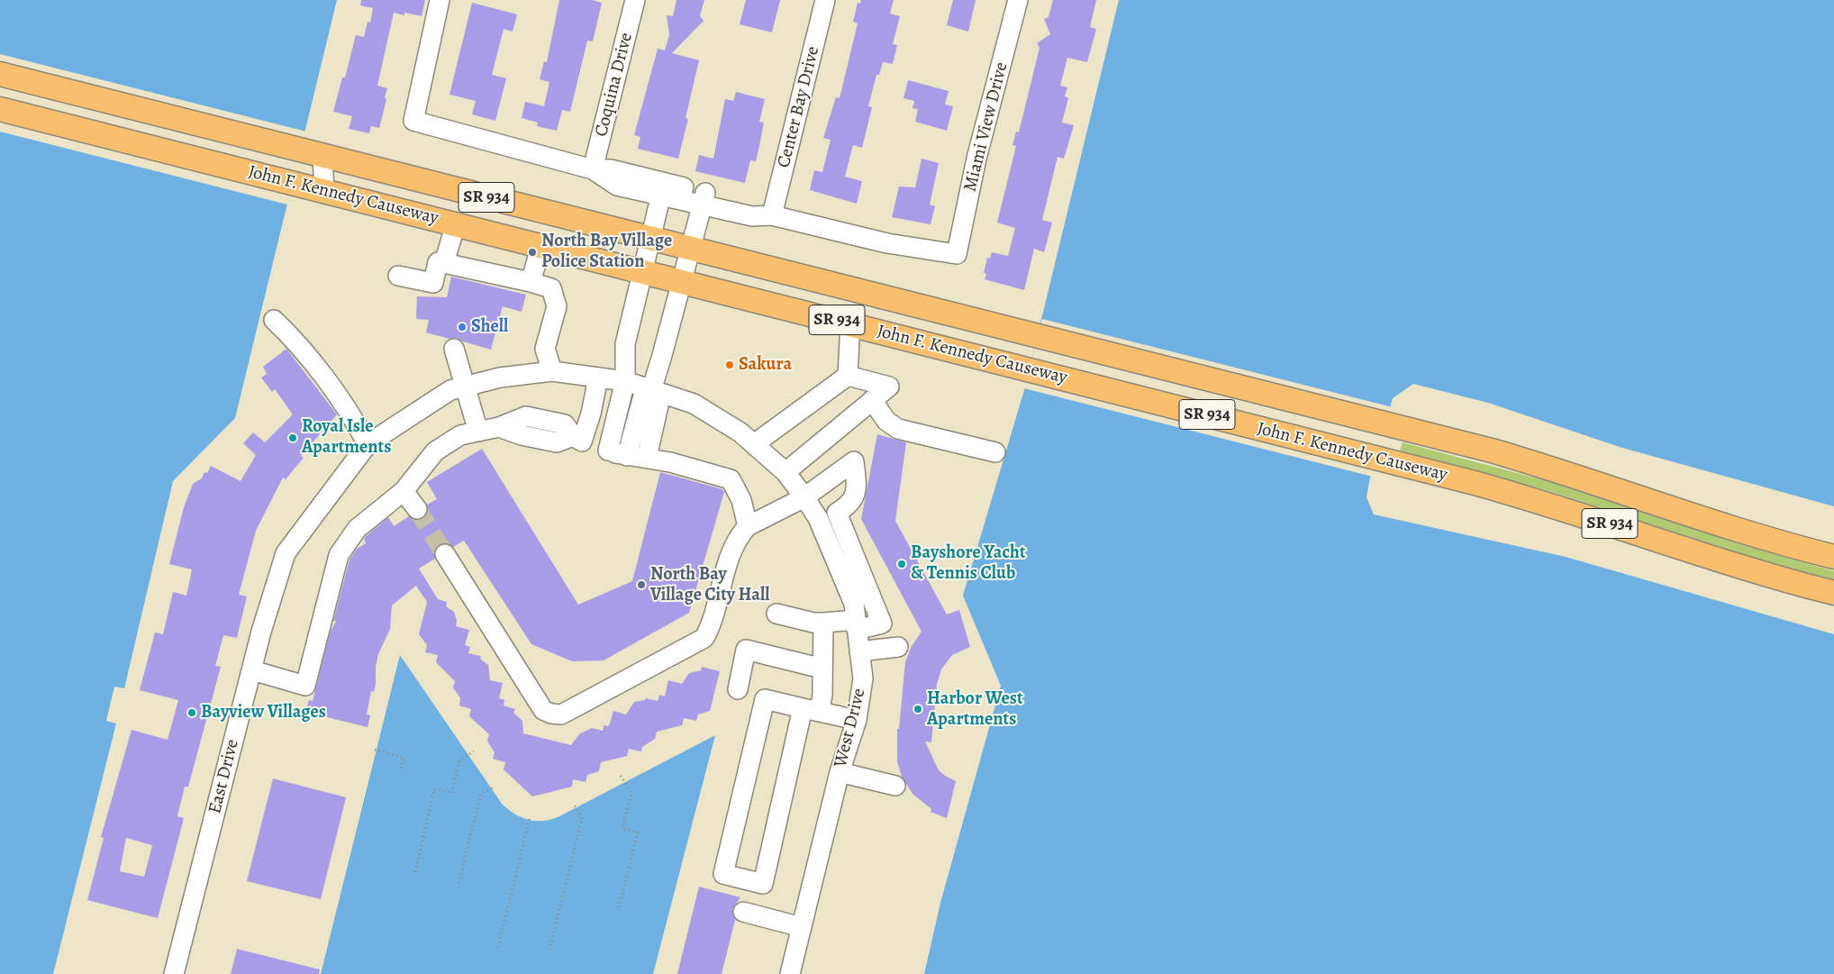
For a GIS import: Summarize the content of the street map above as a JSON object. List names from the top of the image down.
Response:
{
  "streets": {
    "main road": ["John F. Kennedy Causeway", "SR 934"],
    "street": [
      "Coquina Drive",
      "Center Bay Drive",
      "Miami View Drive",
      "West Drive",
      "East Drive"
    ]
  },
  "crossings": [
    ["Center Bay Drive", "Miami View Drive"],
    ["West Drive", "East Drive"]
  ],
  "places": [
    "North Bay Village Police Station",
    "Shell",
    "Sakura",
    "Royal Isle Apartments",
    "Bayshore Yacht & Tennis Club",
    "North Bay Village City Hall",
    "Harbor West Apartments",
    "Bayview Villages"
  ]
}
